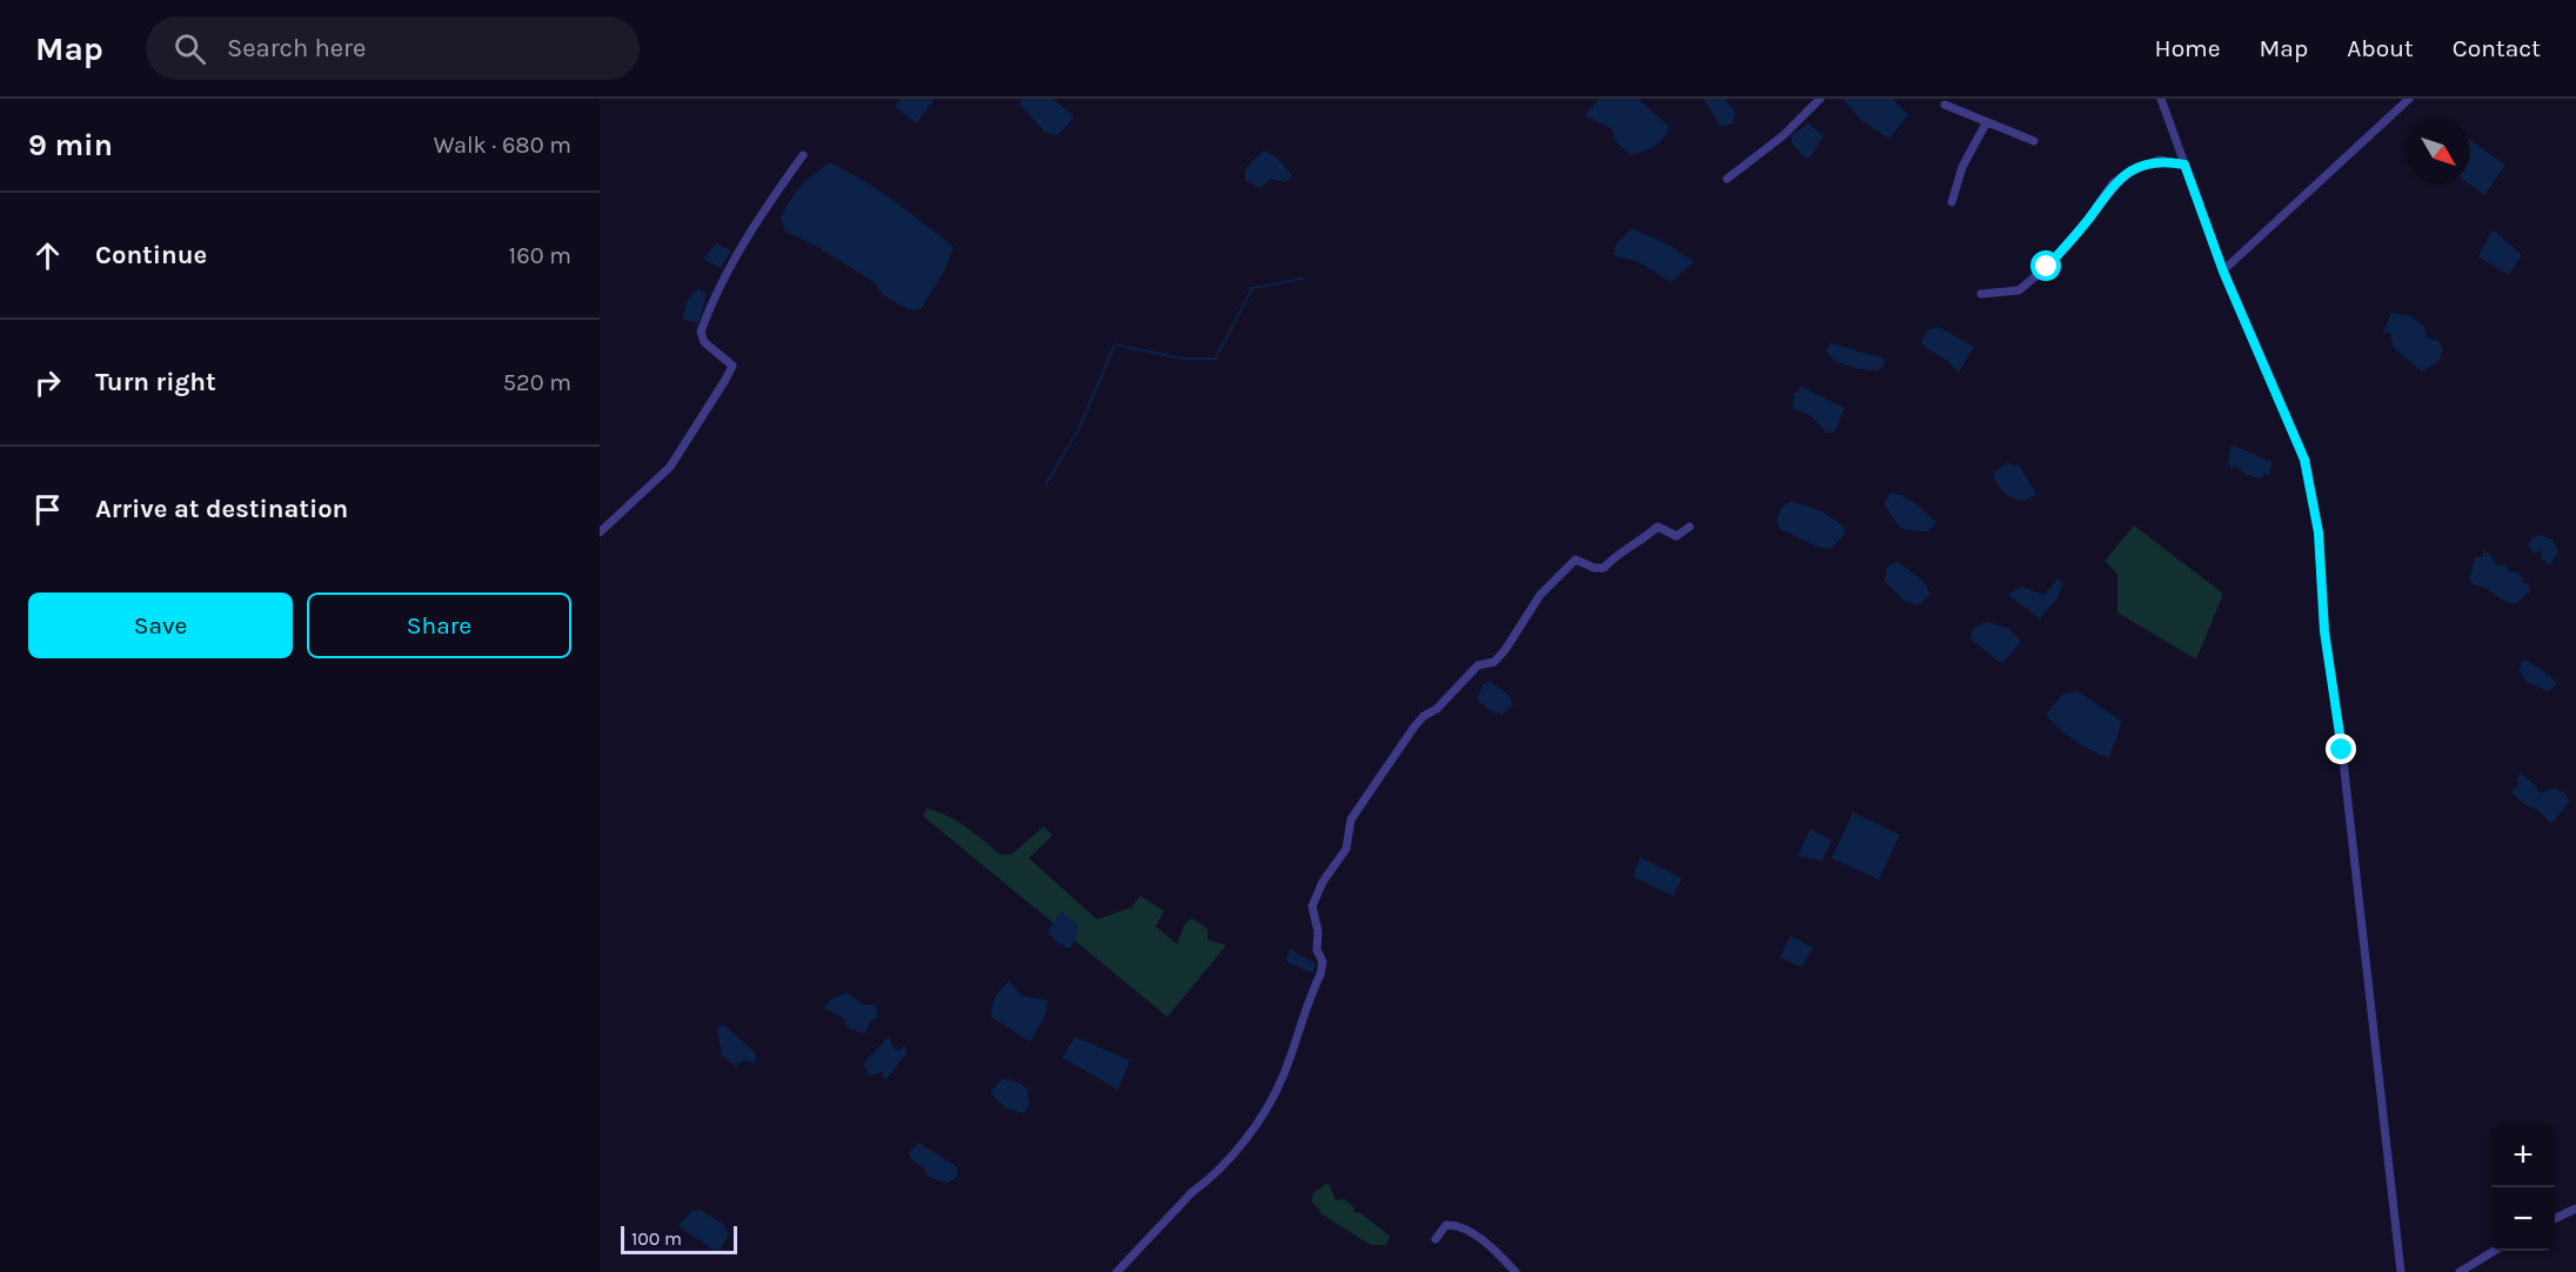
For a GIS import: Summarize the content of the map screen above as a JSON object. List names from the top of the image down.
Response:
{
  "scale_bar": "100 m",
  "north": "bottom right",
  "page": {
    "header": "Map",
    "search": "Search here",
    "nav": [
      "Home",
      "Map",
      "About",
      "Contact"
    ],
    "heading": ["9 min", "Walk · 680 m"],
    "list": [
      ["Continue", "160 m"],
      ["Turn right", "520 m"],
      "Arrive at destination"
    ],
    "buttons": ["Save", "Share"],
    "map_buttons": ["+", "−"],
    "scale": "100 m"
  }
}
